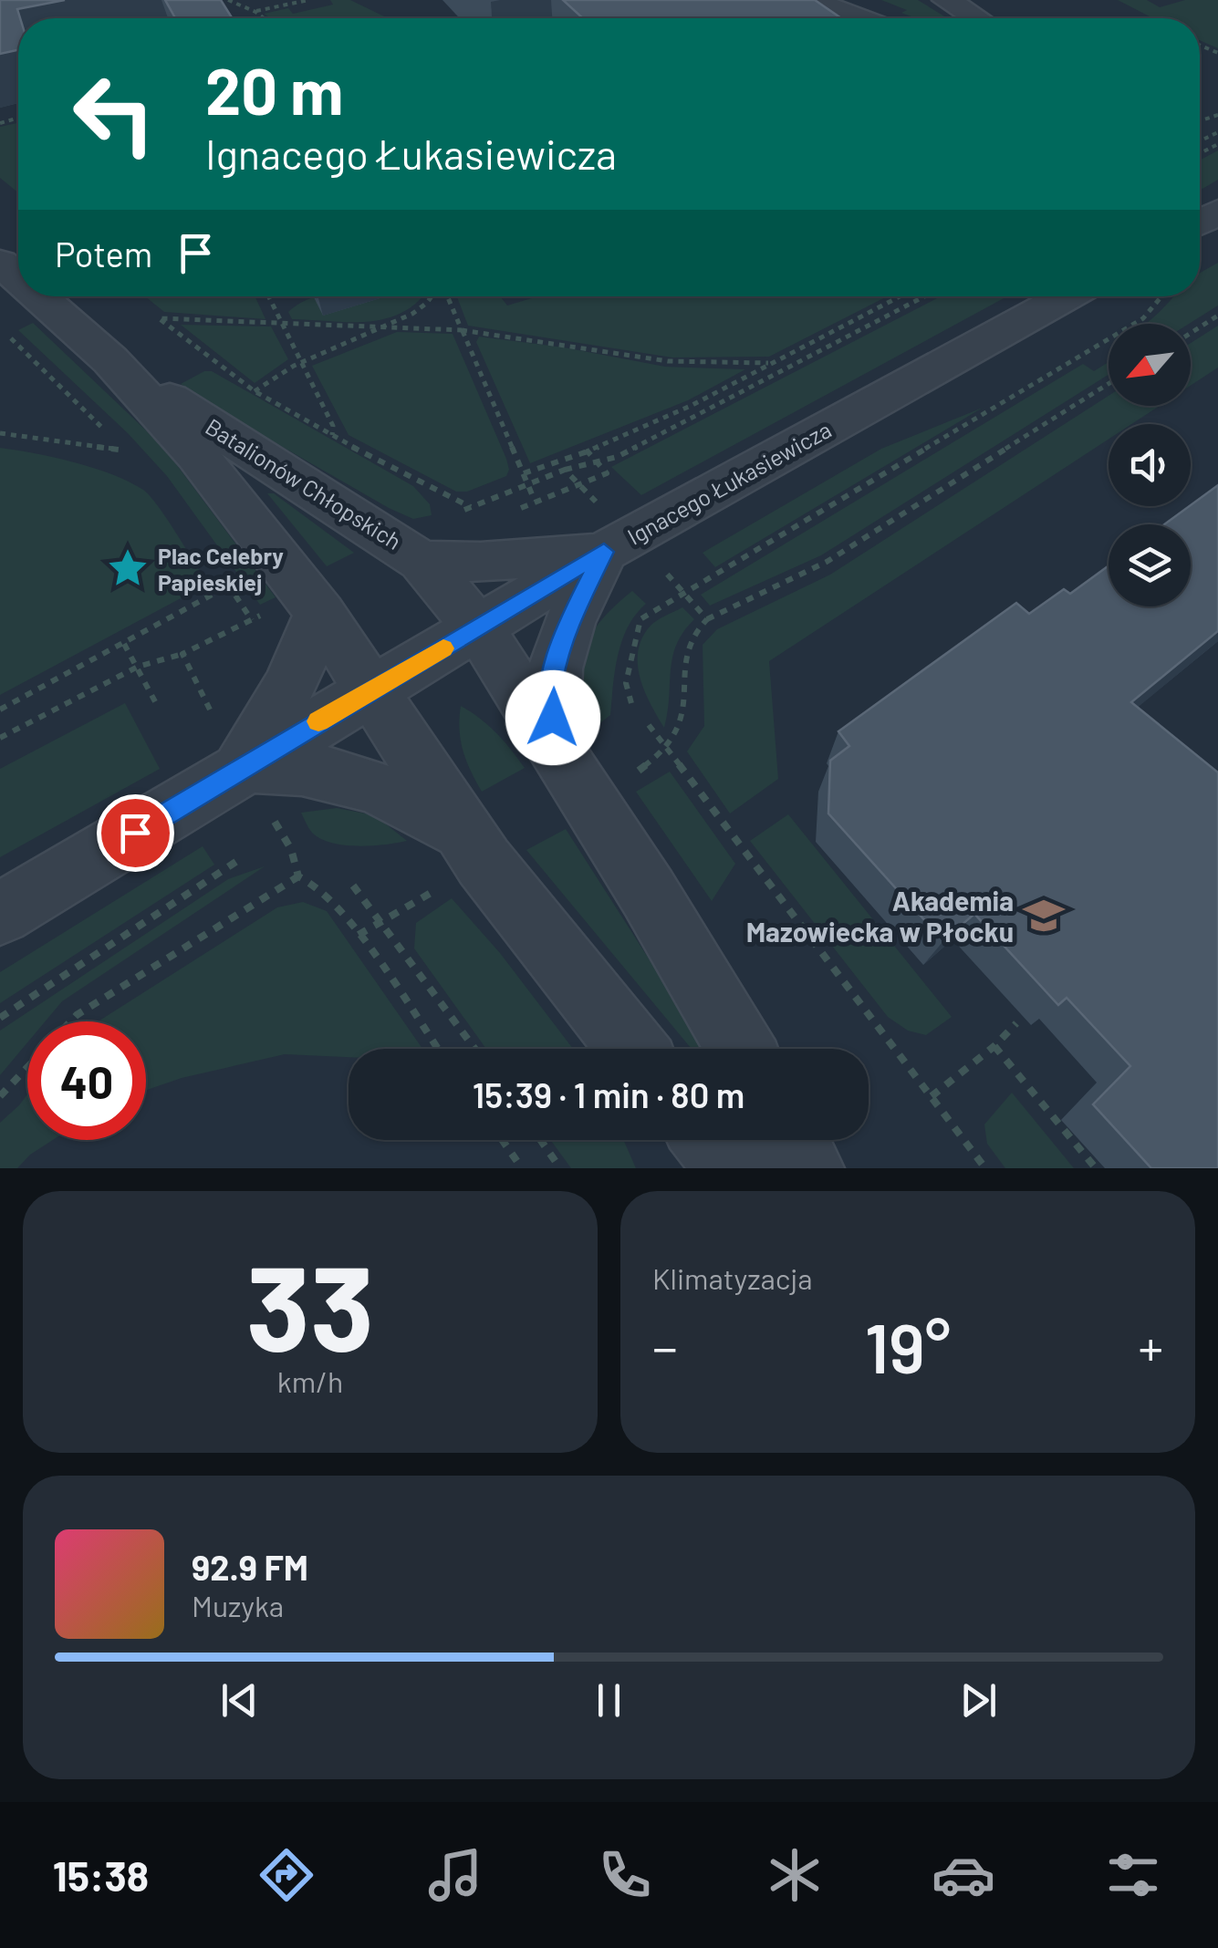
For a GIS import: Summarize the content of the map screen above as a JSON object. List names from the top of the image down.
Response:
{
  "streets": {
    "street": ["Ignacego Łukasiewicza", "Batalionów Chłopskich"]
  },
  "crossings": [
    ["Ignacego Łukasiewicza", "Batalionów Chłopskich"]
  ],
  "places": {
    "place": ["Plac Celebry Papieskiej"],
    "school or university": ["Akademia Mazowiecka w Płocku"]
  },
  "north": "bottom left",
  "page": {
    "turn": ["20 m", "Ignacego Łukasiewicza"],
    "then": "Potem",
    "limit": "40",
    "trip": "15:39 · 1 min · 80 m",
    "tile": [
      ["33", "km/h"],
      "Klimatyzacja"
    ],
    "heat": ["−", "19°", "+"],
    "song": ["92.9 FM", "Muzyka"],
    "tabs": "15:38"
  }
}
